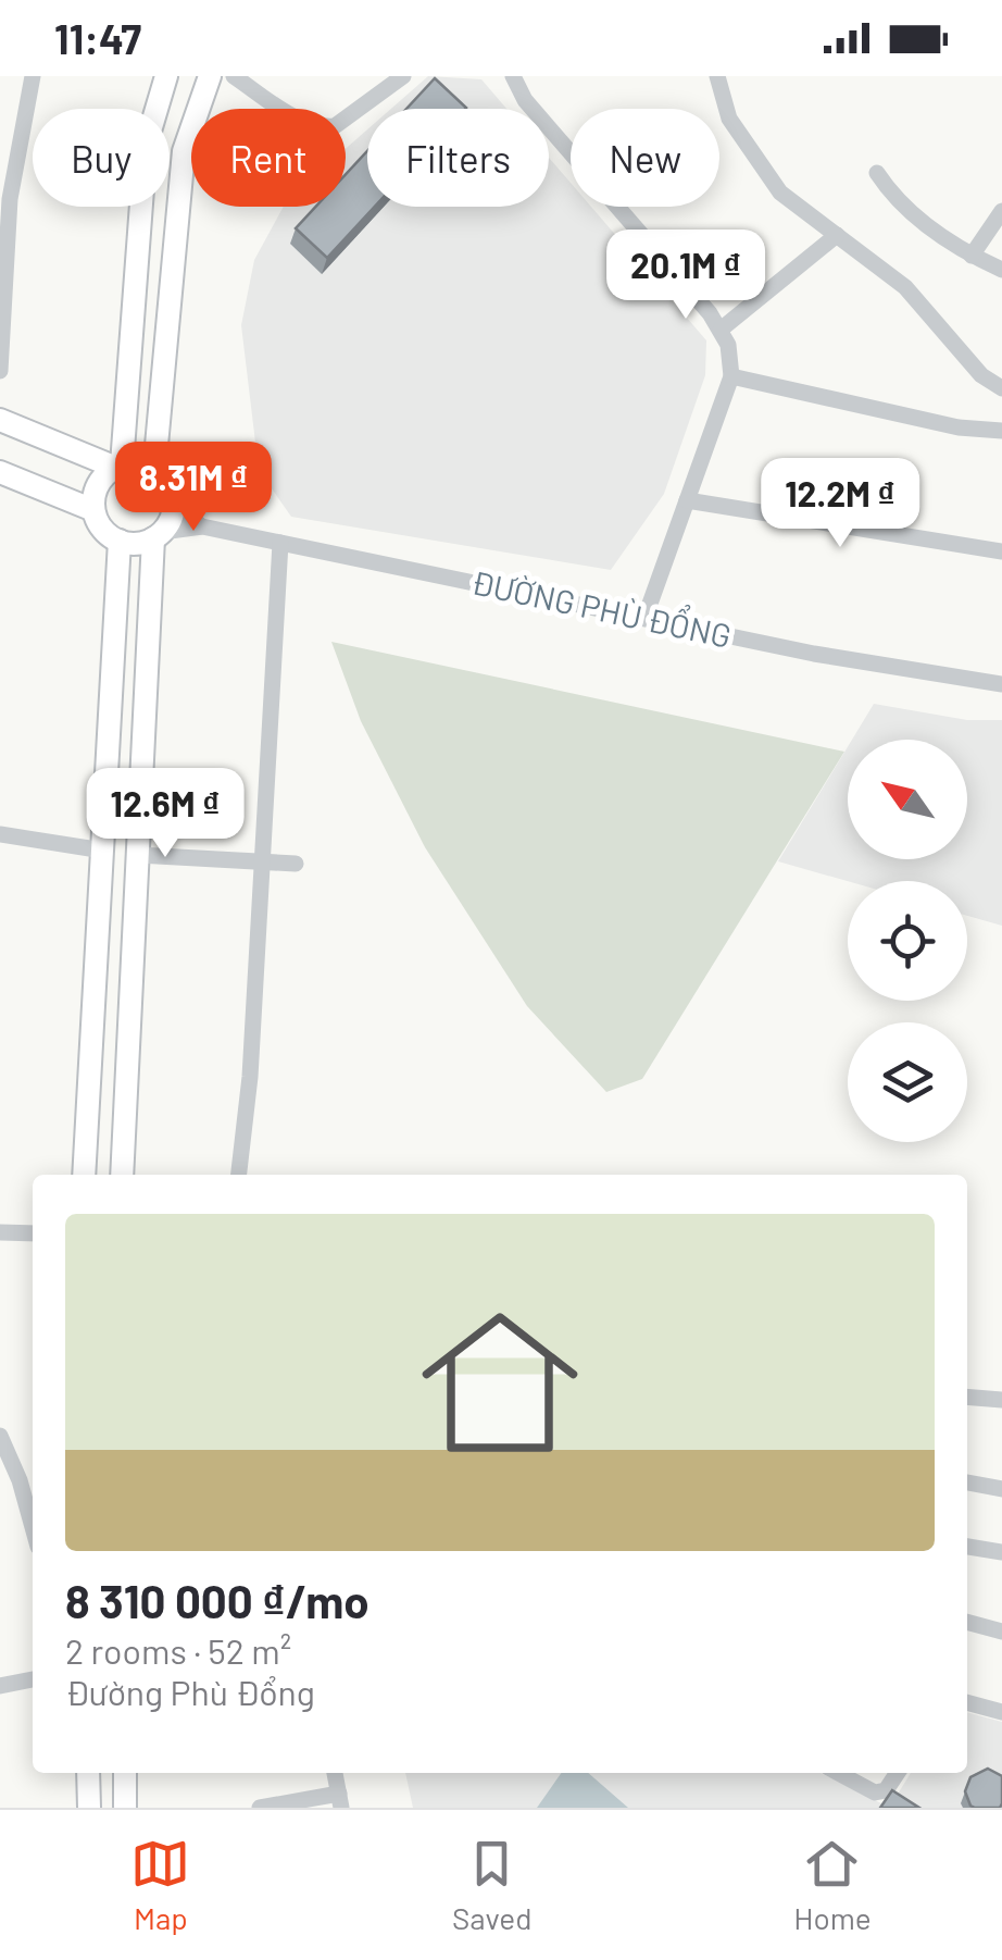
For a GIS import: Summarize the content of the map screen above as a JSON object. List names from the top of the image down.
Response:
{
  "streets": {
    "street": ["ĐƯỜNG PHÙ ĐỔNG"]
  },
  "north": "top left",
  "page": {
    "status": "11:47",
    "chip": [
      "Buy",
      "Rent",
      "Filters",
      "New"
    ],
    "price": [
      "20.1M ₫",
      "8.31M ₫",
      "12.2M ₫",
      "12.6M ₫"
    ],
    "list": [
      {
        "name": "8 310 000 ₫/mo",
        "note": "2 rooms · 52 m² · Đường Phù Đổng"
      }
    ],
    "tabs": ["Map", "Saved", "Home"]
  }
}
